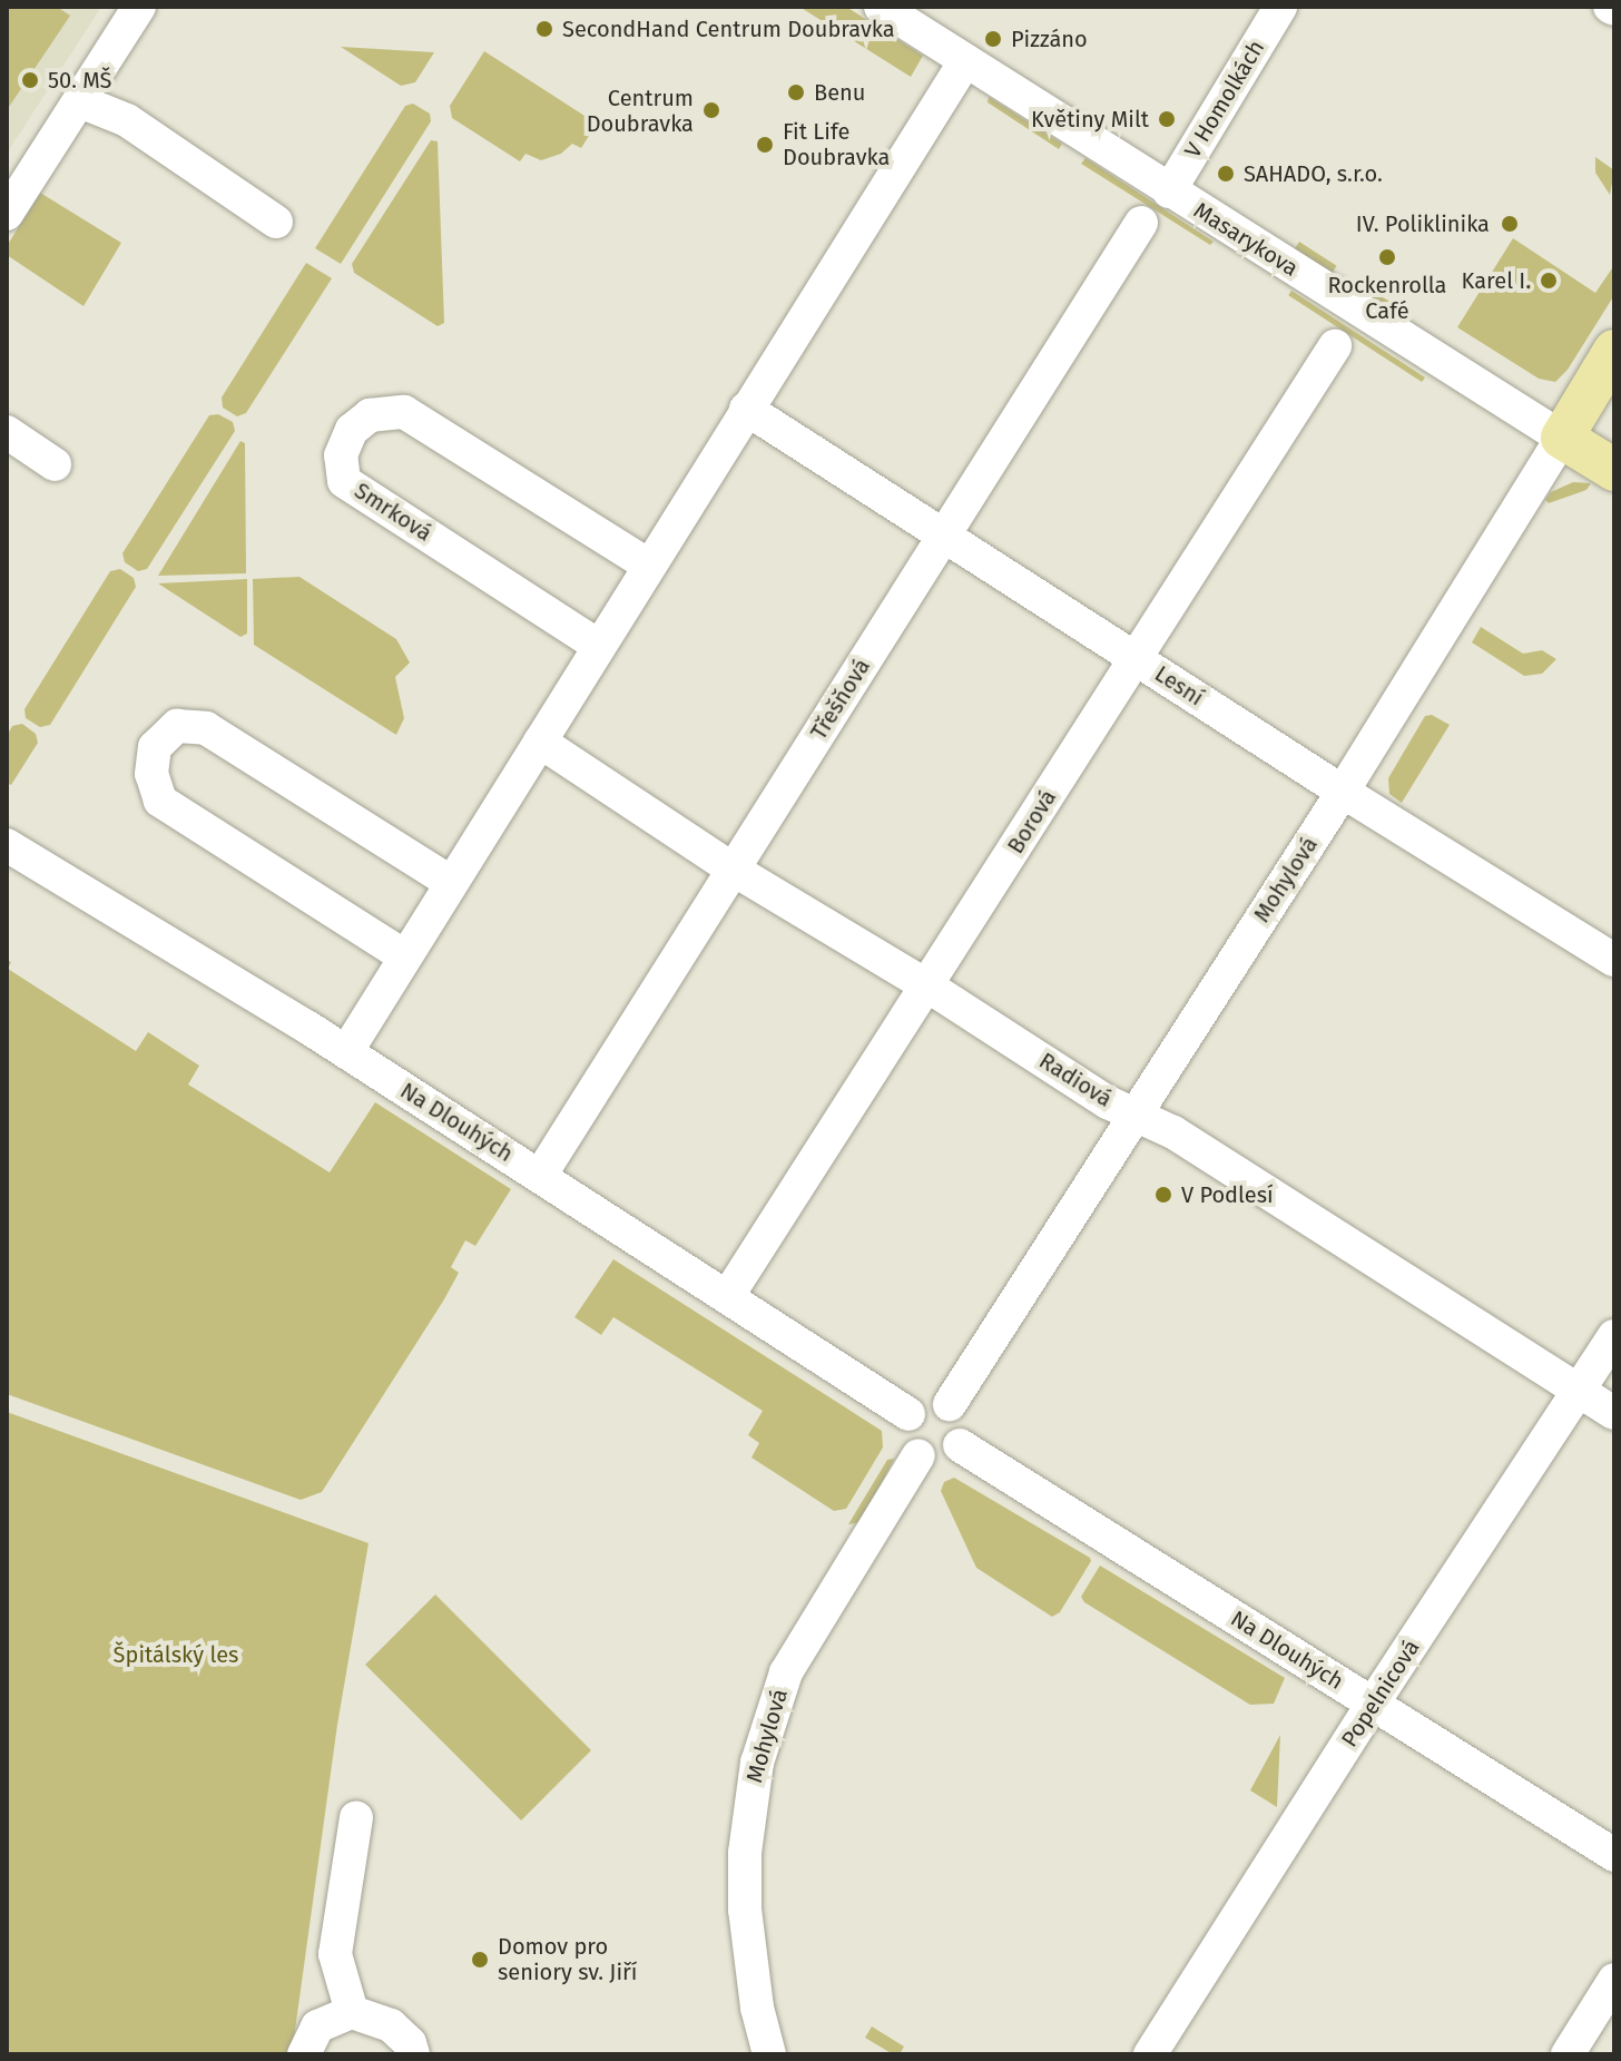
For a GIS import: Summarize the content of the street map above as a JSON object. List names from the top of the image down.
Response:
{
  "streets": {
    "main road": ["Masarykova", "Mohylová"],
    "street": [
      "V Homolkách",
      "Smrková",
      "Lesní",
      "Třešňová",
      "Borová",
      "Radiová",
      "Na Dlouhých",
      "Popelnicová"
    ]
  },
  "crossings": [
    ["V Homolkách", "Masarykova"],
    ["Masarykova", "Mohylová"],
    ["Lesní", "Třešňová"],
    ["Lesní", "Borová"],
    ["Lesní", "Mohylová"],
    ["Třešňová", "Radiová"],
    ["Třešňová", "Na Dlouhých"],
    ["Borová", "Radiová"],
    ["Borová", "Na Dlouhých"],
    ["Mohylová", "Radiová"],
    ["Mohylová", "Na Dlouhých"],
    ["Radiová", "Popelnicová"],
    ["Na Dlouhých", "Popelnicová"]
  ],
  "parks": ["Špitálský les"],
  "places": [
    "SecondHand Centrum Doubravka",
    "Pizzáno",
    "50. MŠ",
    "Benu",
    "Centrum Doubravka",
    "Květiny Milt",
    "Fit Life Doubravka",
    "SAHADO, s.r.o.",
    "IV. Poliklinika",
    "Rockenrolla Café",
    "Karel I.",
    "V Podlesí",
    "Domov pro seniory sv. Jiří"
  ]
}
